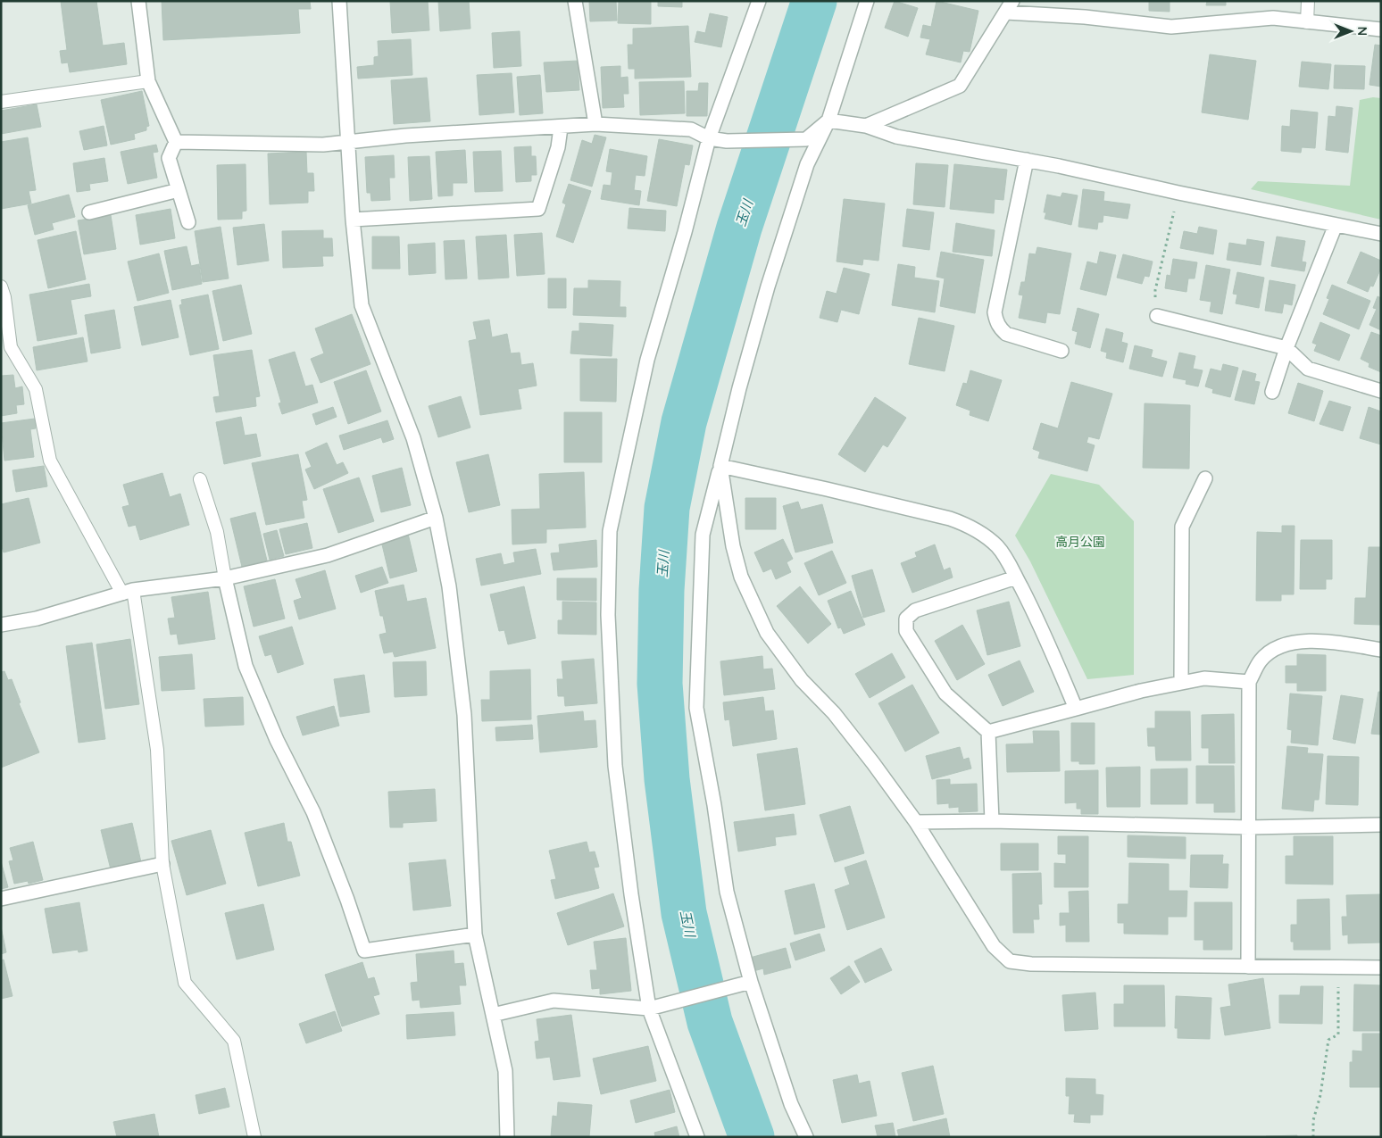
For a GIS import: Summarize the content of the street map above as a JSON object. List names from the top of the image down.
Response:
{
  "water": ["玉川"],
  "parks": ["高月公園"],
  "north": "right"
}
